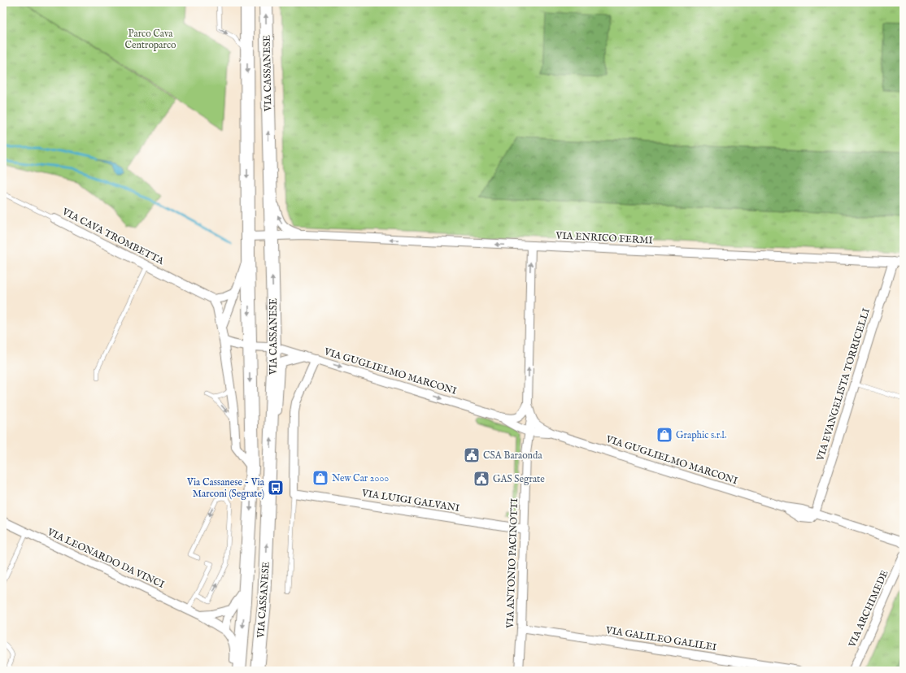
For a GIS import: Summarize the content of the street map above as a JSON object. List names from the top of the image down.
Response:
{
  "streets": {
    "main road": ["VIA CASSANESE"],
    "street": [
      "VIA CAVA TROMBETTA",
      "VIA ENRICO FERMI",
      "VIA GUGLIELMO MARCONI",
      "VIA EVANGELISTA TORRICELLI",
      "VIA LUIGI GALVANI",
      "VIA LEONARDO DA VINCI",
      "VIA ANTONIO PACINOTTI",
      "VIA ARCHIMEDE",
      "VIA GALILEO GALILEI"
    ]
  },
  "crossings": [
    ["VIA CASSANESE", "VIA ENRICO FERMI"],
    ["VIA CASSANESE", "VIA GUGLIELMO MARCONI"],
    ["VIA ENRICO FERMI", "VIA EVANGELISTA TORRICELLI"],
    ["VIA GUGLIELMO MARCONI", "VIA EVANGELISTA TORRICELLI"],
    ["VIA GUGLIELMO MARCONI", "VIA ANTONIO PACINOTTI"],
    ["VIA LUIGI GALVANI", "VIA ANTONIO PACINOTTI"],
    ["VIA ANTONIO PACINOTTI", "VIA GALILEO GALILEI"]
  ],
  "one_way": ["VIA ENRICO FERMI"],
  "parks": ["Parco Cava Centroparco"],
  "places": {
    "shop": ["Graphic s.r.l.", "New Car 2000"],
    "public building": ["CSA Baraonda", "GAS Segrate"],
    "bus stop": ["Via Cassanese - Via Marconi (Segrate)"]
  }
}
